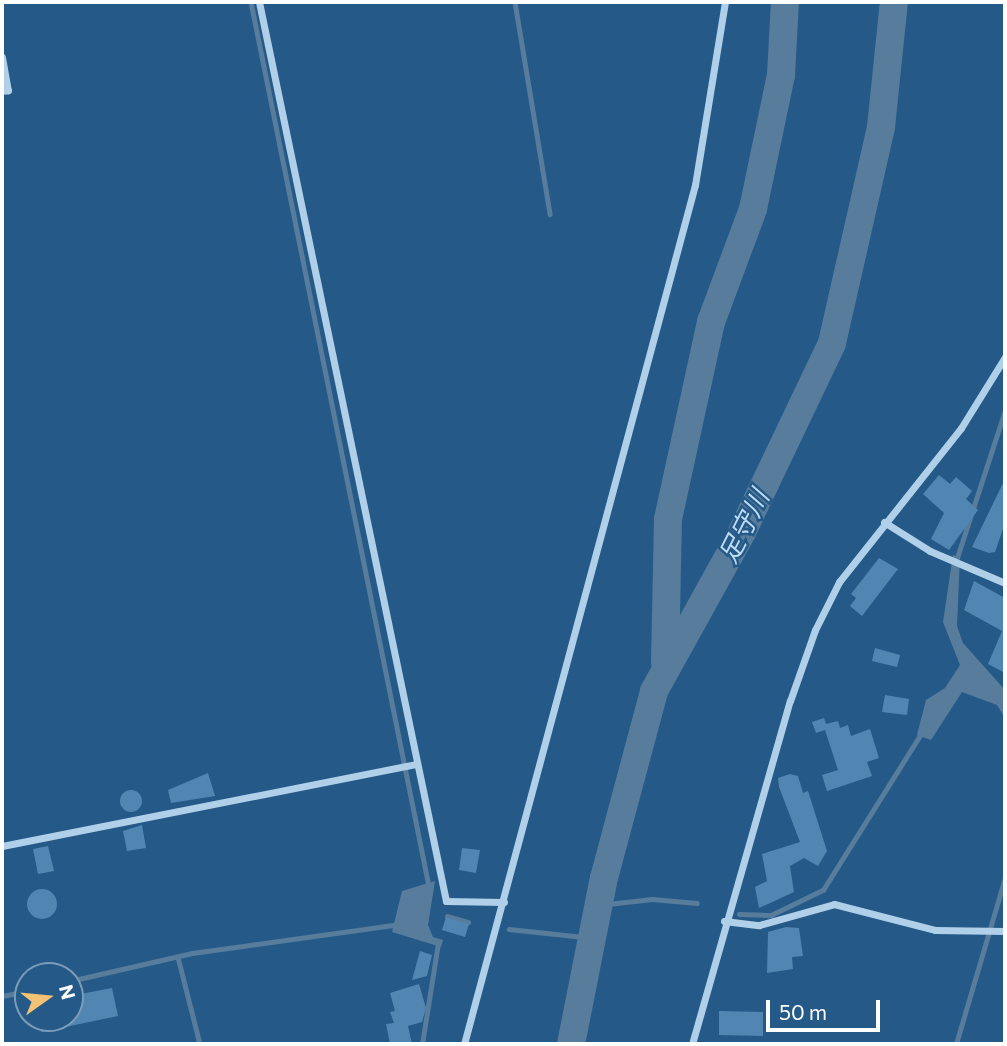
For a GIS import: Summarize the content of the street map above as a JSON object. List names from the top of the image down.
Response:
{
  "water": ["足守川"],
  "scale_bar": "50 m",
  "north": "right"
}
